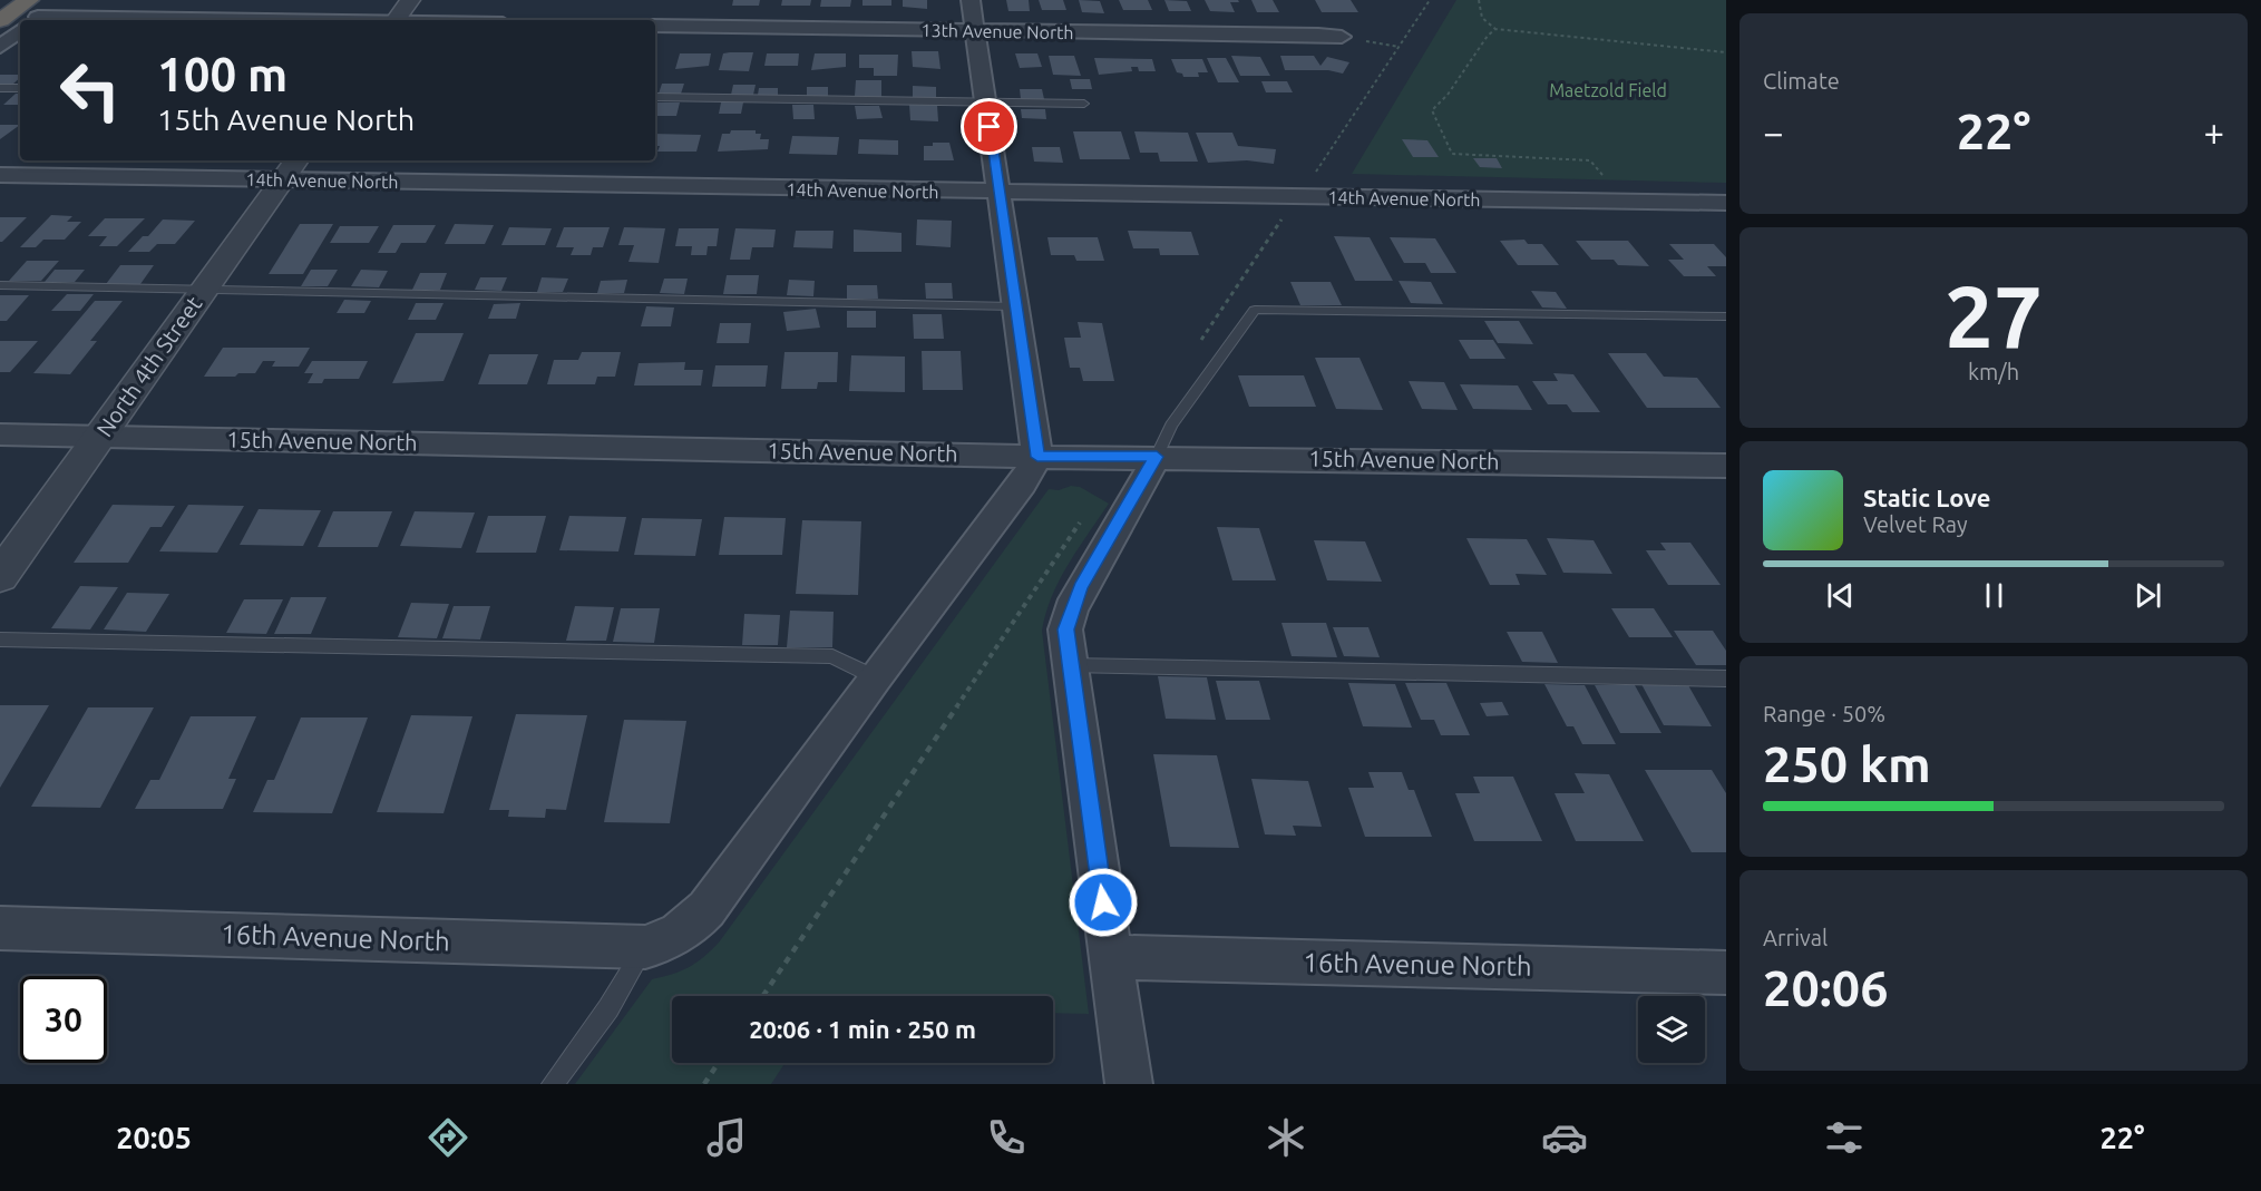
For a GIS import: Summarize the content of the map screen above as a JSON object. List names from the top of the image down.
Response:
{
  "streets": {
    "street": [
      "13th Avenue North",
      "14th Avenue North",
      "North 4th Street",
      "15th Avenue North",
      "16th Avenue North"
    ]
  },
  "crossings": [
    ["14th Avenue North", "North 4th Street"],
    ["North 4th Street", "15th Avenue North"]
  ],
  "parks": ["Maetzold Field"],
  "page": {
    "tile": [
      "Climate",
      ["27", "km/h"],
      ["Range · 50%", "250 km"],
      ["Arrival", "20:06"]
    ],
    "turn": ["100 m", "15th Avenue North"],
    "heat": ["−", "22°", "+"],
    "song": ["Static Love", "Velvet Ray"],
    "limit": "30",
    "trip": "20:06 · 1 min · 250 m",
    "tabs": ["20:05", "22°"]
  }
}
